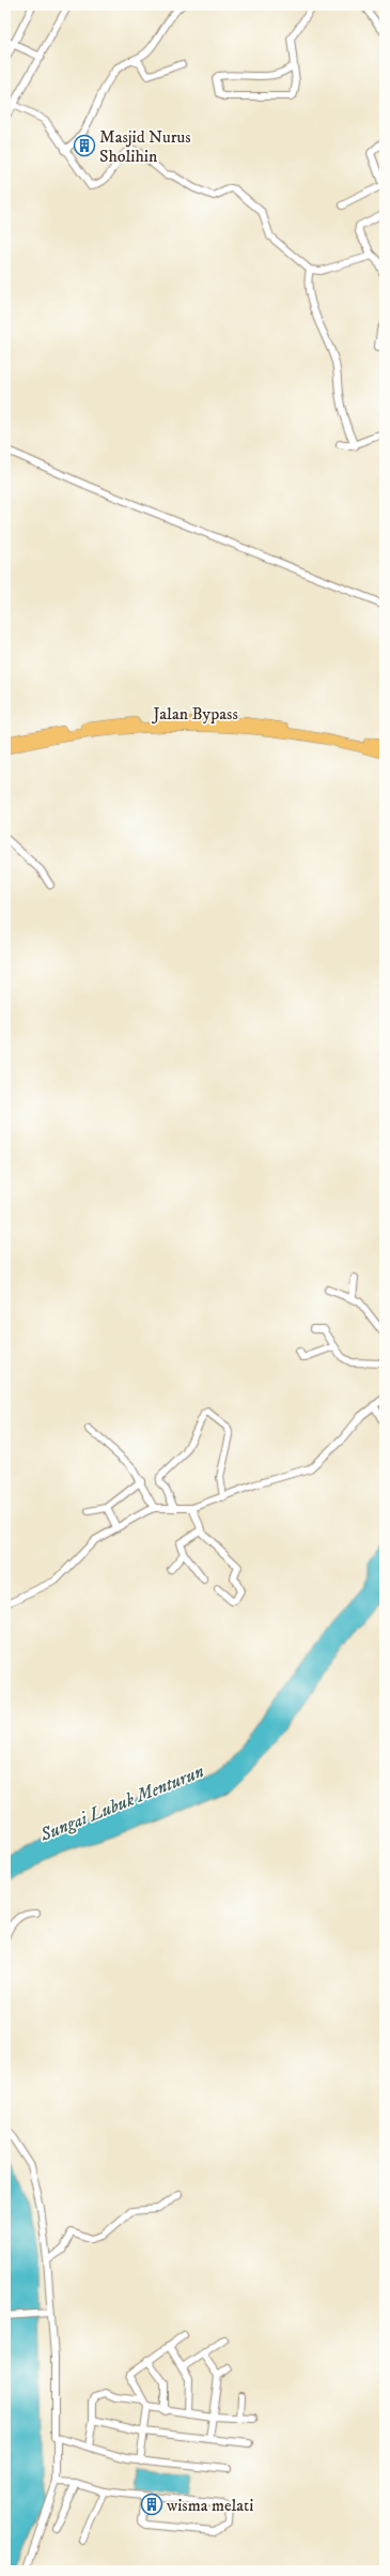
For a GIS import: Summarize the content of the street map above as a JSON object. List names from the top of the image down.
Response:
{
  "streets": {
    "highway": ["Jalan Bypass"]
  },
  "water": ["Sungai Lubuk Menturun"],
  "places": {
    "building": ["Masjid Nurus Sholihin", "wisma melati"]
  }
}
